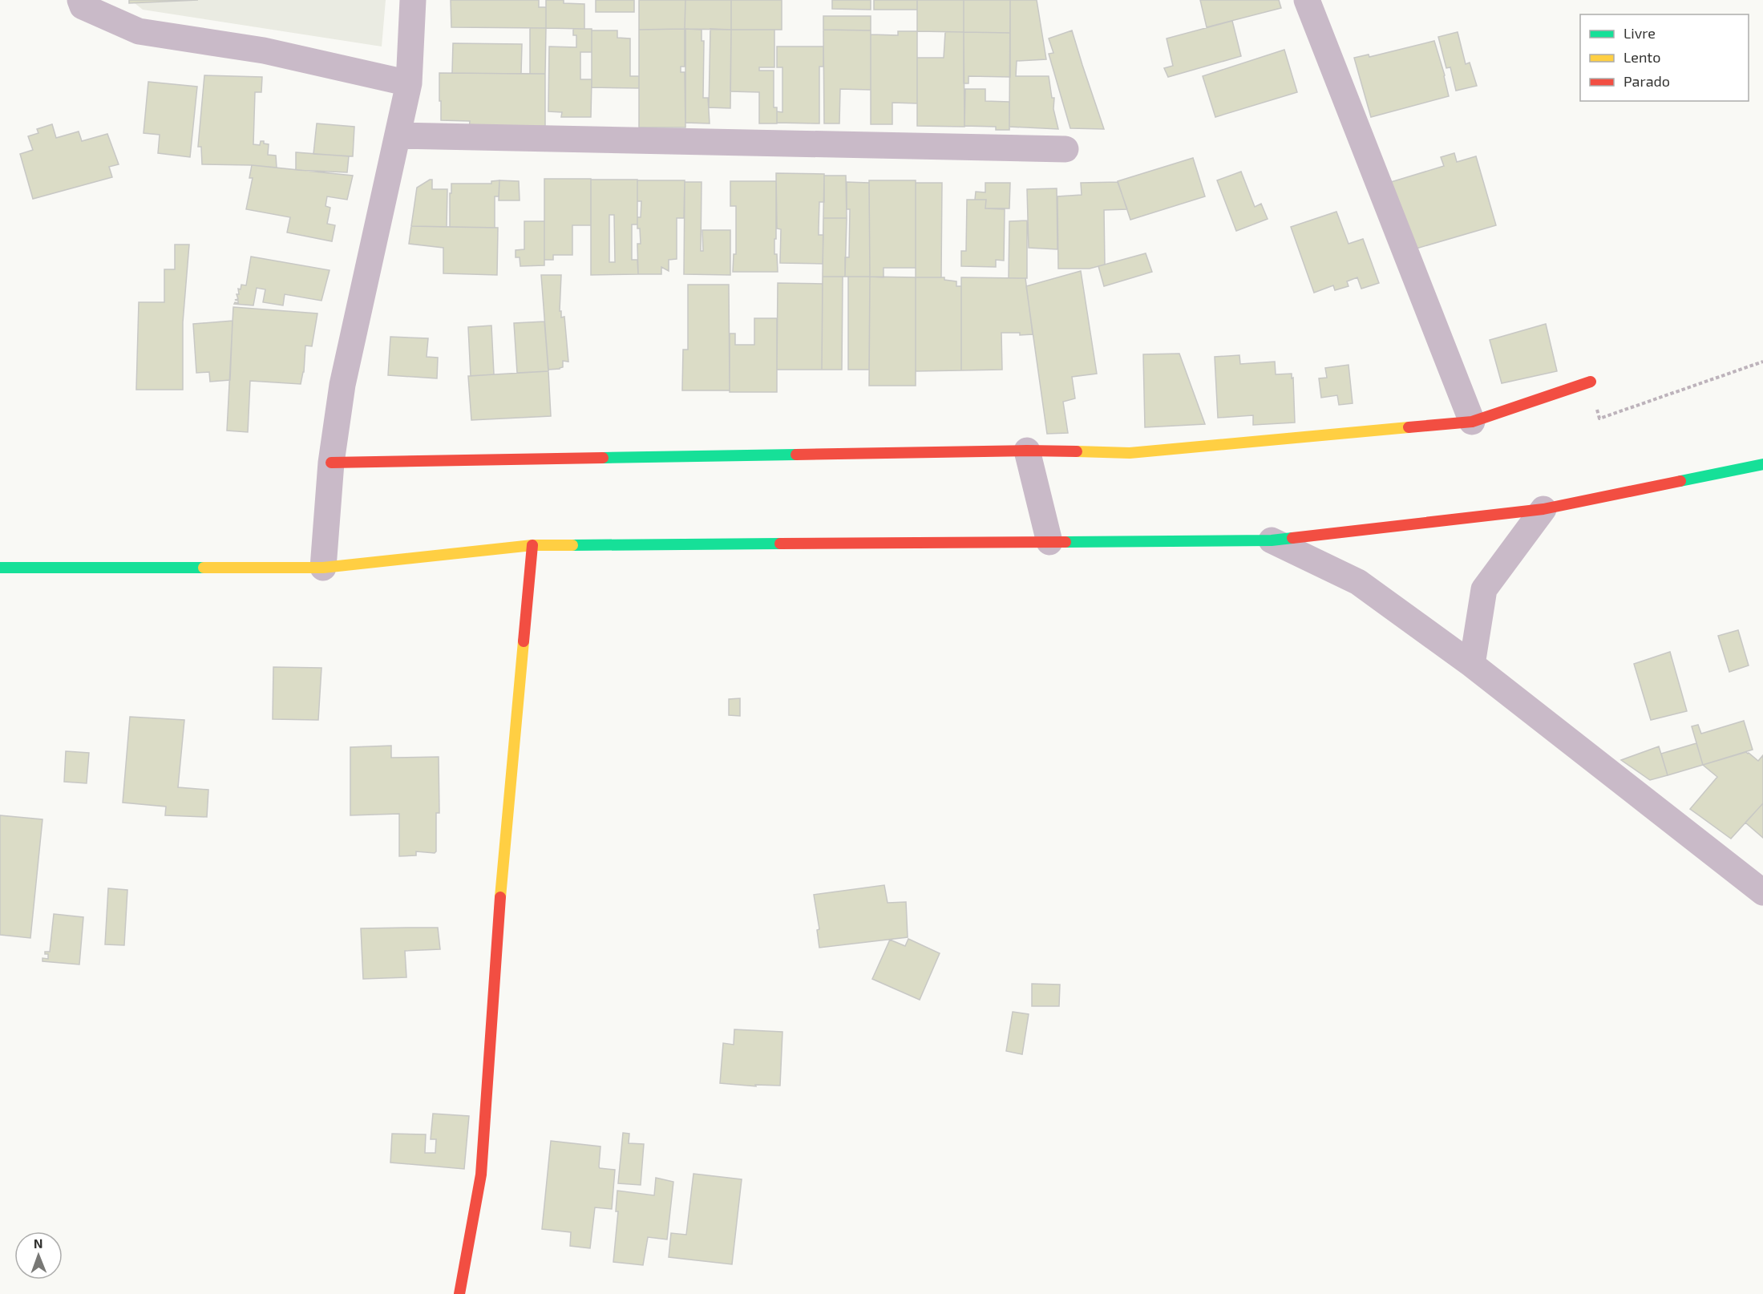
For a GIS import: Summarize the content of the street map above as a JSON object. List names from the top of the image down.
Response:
{
  "legend": ["Livre", "Lento", "Parado"],
  "north": "top"
}
